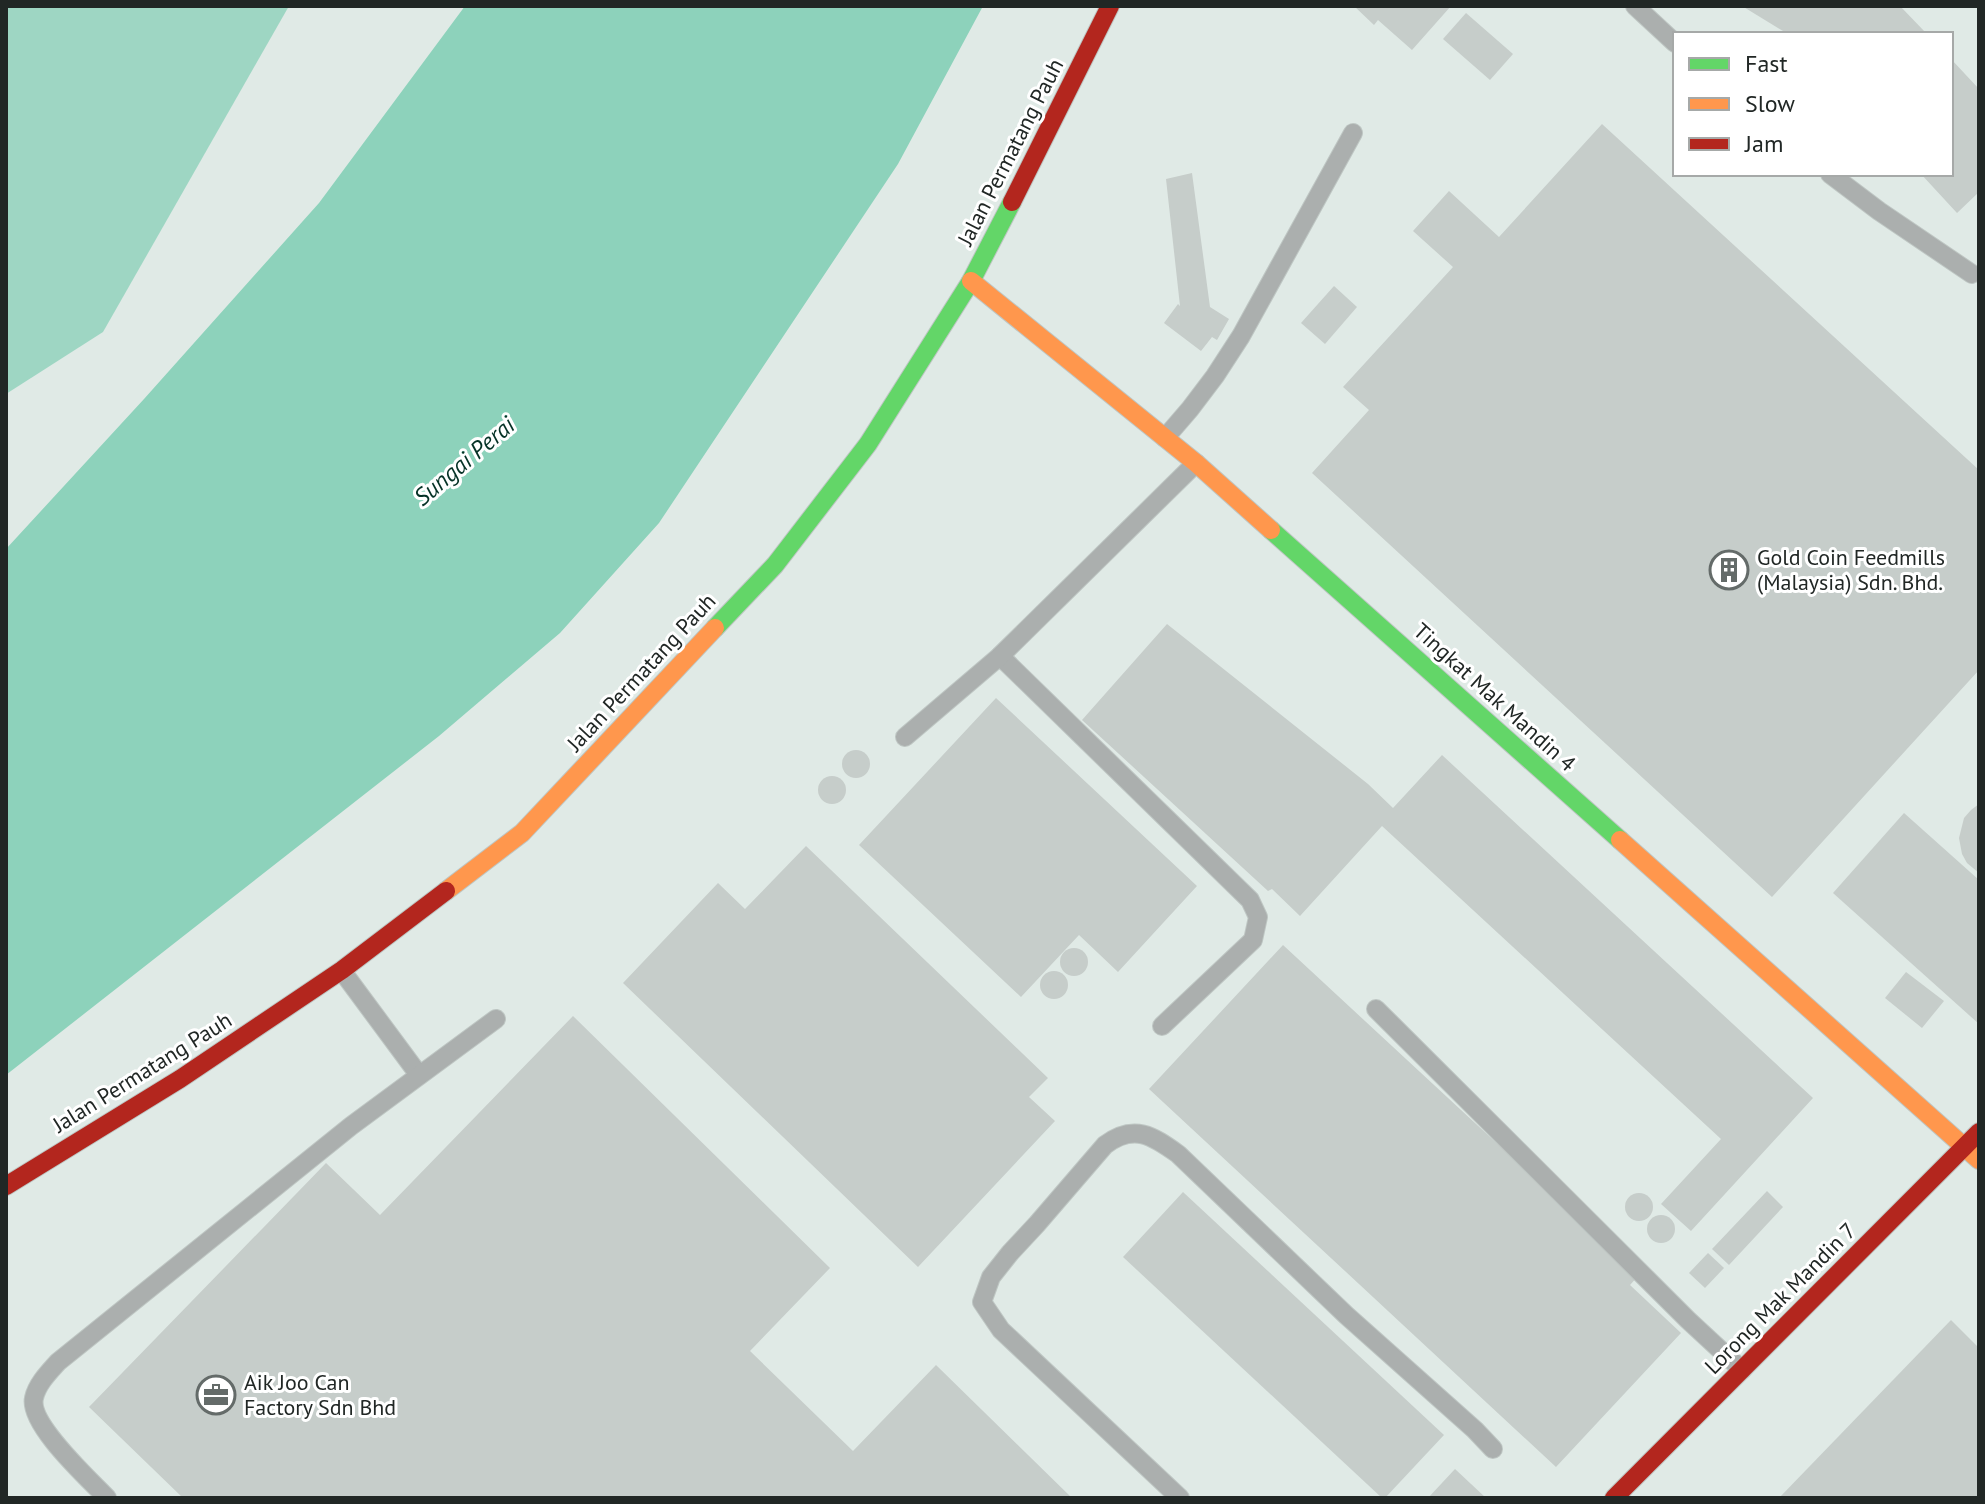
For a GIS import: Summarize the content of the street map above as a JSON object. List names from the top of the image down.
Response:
{
  "streets": {
    "street": ["Jalan Permatang Pauh", "Tingkat Mak Mandin 4", "Lorong Mak Mandin 7"]
  },
  "crossings": [
    ["Jalan Permatang Pauh", "Tingkat Mak Mandin 4"],
    ["Tingkat Mak Mandin 4", "Lorong Mak Mandin 7"]
  ],
  "water": ["Sungai Perai"],
  "places": {
    "building": ["Gold Coin Feedmills (Malaysia) Sdn. Bhd."],
    "office": ["Aik Joo Can Factory Sdn Bhd"]
  },
  "legend": ["Fast", "Slow", "Jam"]
}
